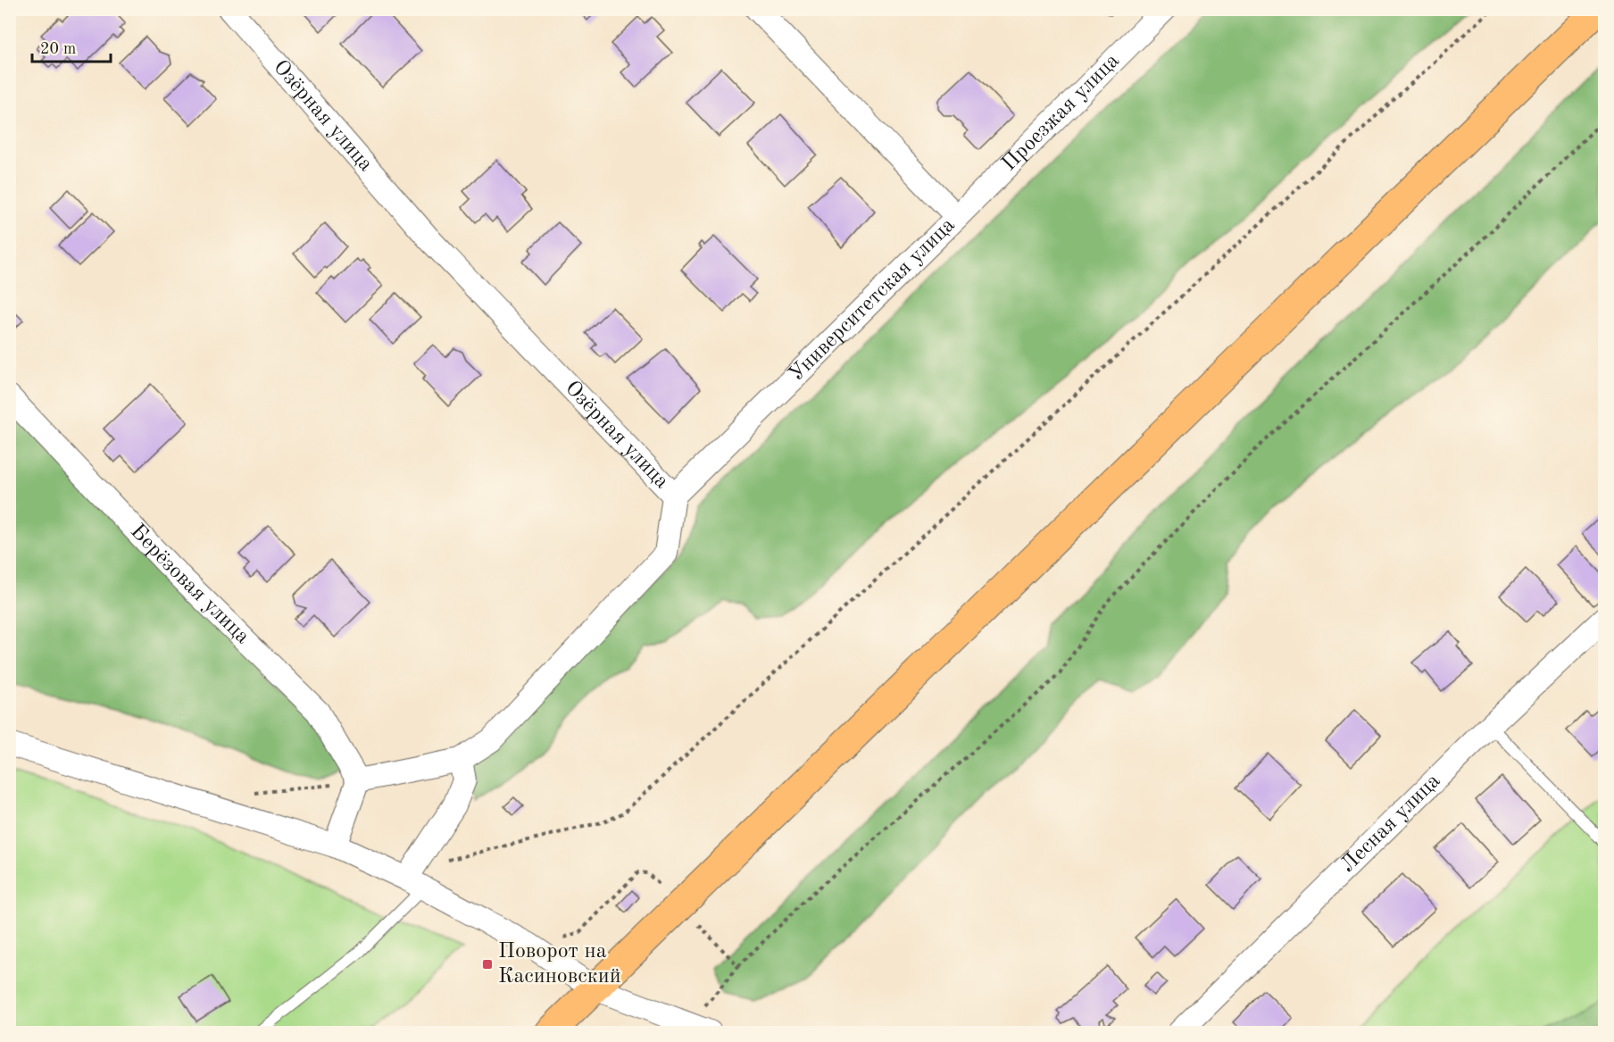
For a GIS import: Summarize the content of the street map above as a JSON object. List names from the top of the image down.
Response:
{
  "streets": {
    "street": [
      "Проезжая улица",
      "Озёрная улица",
      "Университетская улица",
      "Берёзовая улица",
      "Лесная улица"
    ]
  },
  "crossings": [
    ["Проезжая улица", "Университетская улица"],
    ["Озёрная улица", "Университетская улица"],
    ["Озёрная улица", "Берёзовая улица"]
  ],
  "places": {
    "transit": ["Поворот на Касиновский"]
  },
  "scale_bar": "20 m"
}
